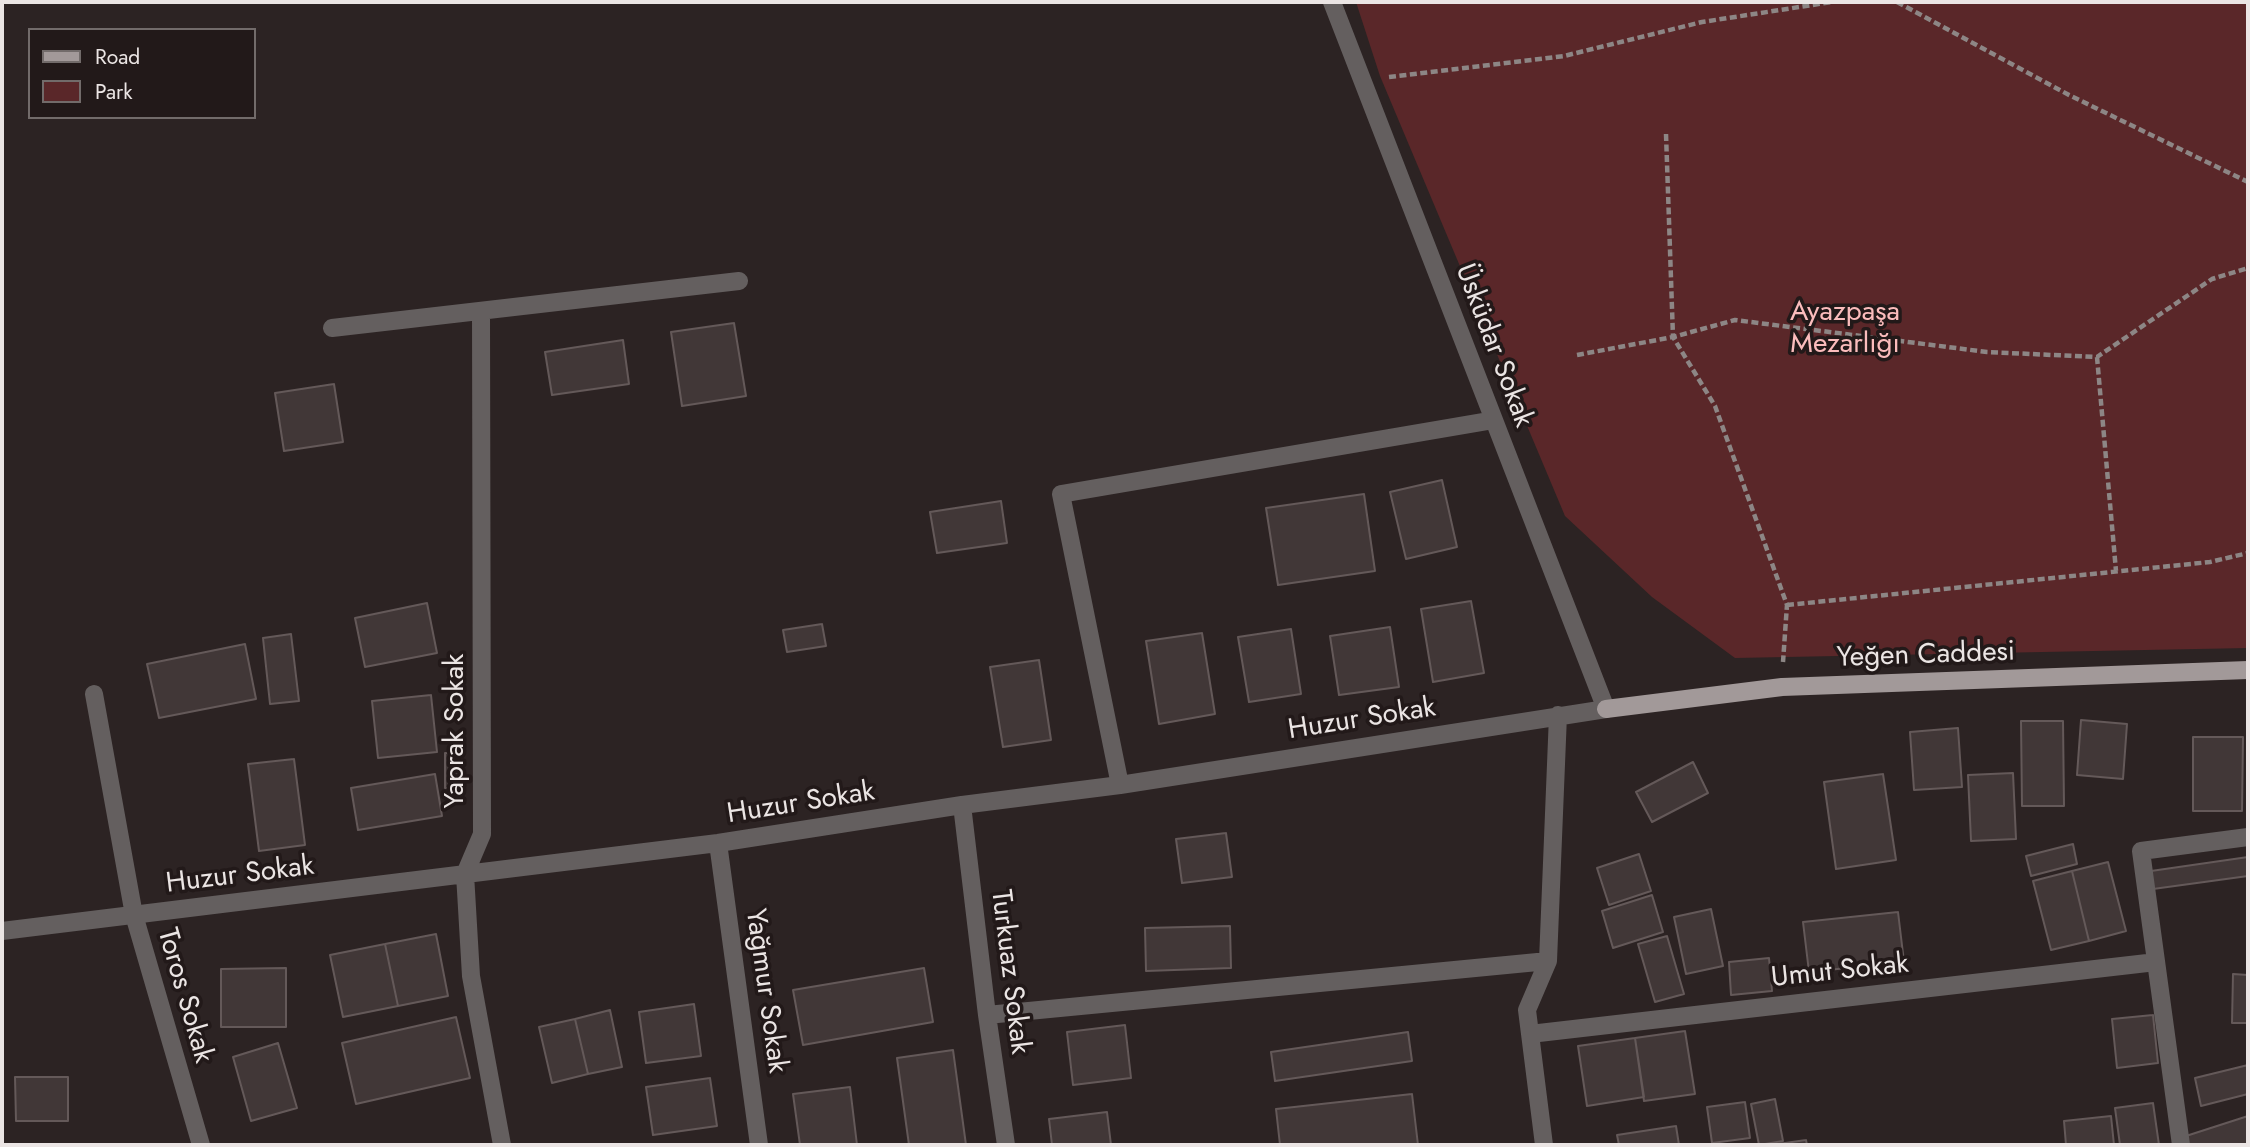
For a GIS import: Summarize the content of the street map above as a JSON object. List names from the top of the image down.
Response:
{
  "streets": {
    "main road": ["Yeğen Caddesi"],
    "street": [
      "Üsküdar Sokak",
      "Huzur Sokak",
      "Yaprak Sokak",
      "Turkuaz Sokak",
      "Umut Sokak",
      "Yağmur Sokak",
      "Toros Sokak"
    ]
  },
  "crossings": [
    ["Üsküdar Sokak", "Yeğen Caddesi"],
    ["Üsküdar Sokak", "Huzur Sokak"],
    ["Yeğen Caddesi", "Huzur Sokak"],
    ["Huzur Sokak", "Yaprak Sokak"],
    ["Huzur Sokak", "Turkuaz Sokak"],
    ["Huzur Sokak", "Yağmur Sokak"],
    ["Huzur Sokak", "Toros Sokak"]
  ],
  "parks": ["Ayazpaşa Mezarlığı"],
  "legend": ["Road", "Park"]
}
